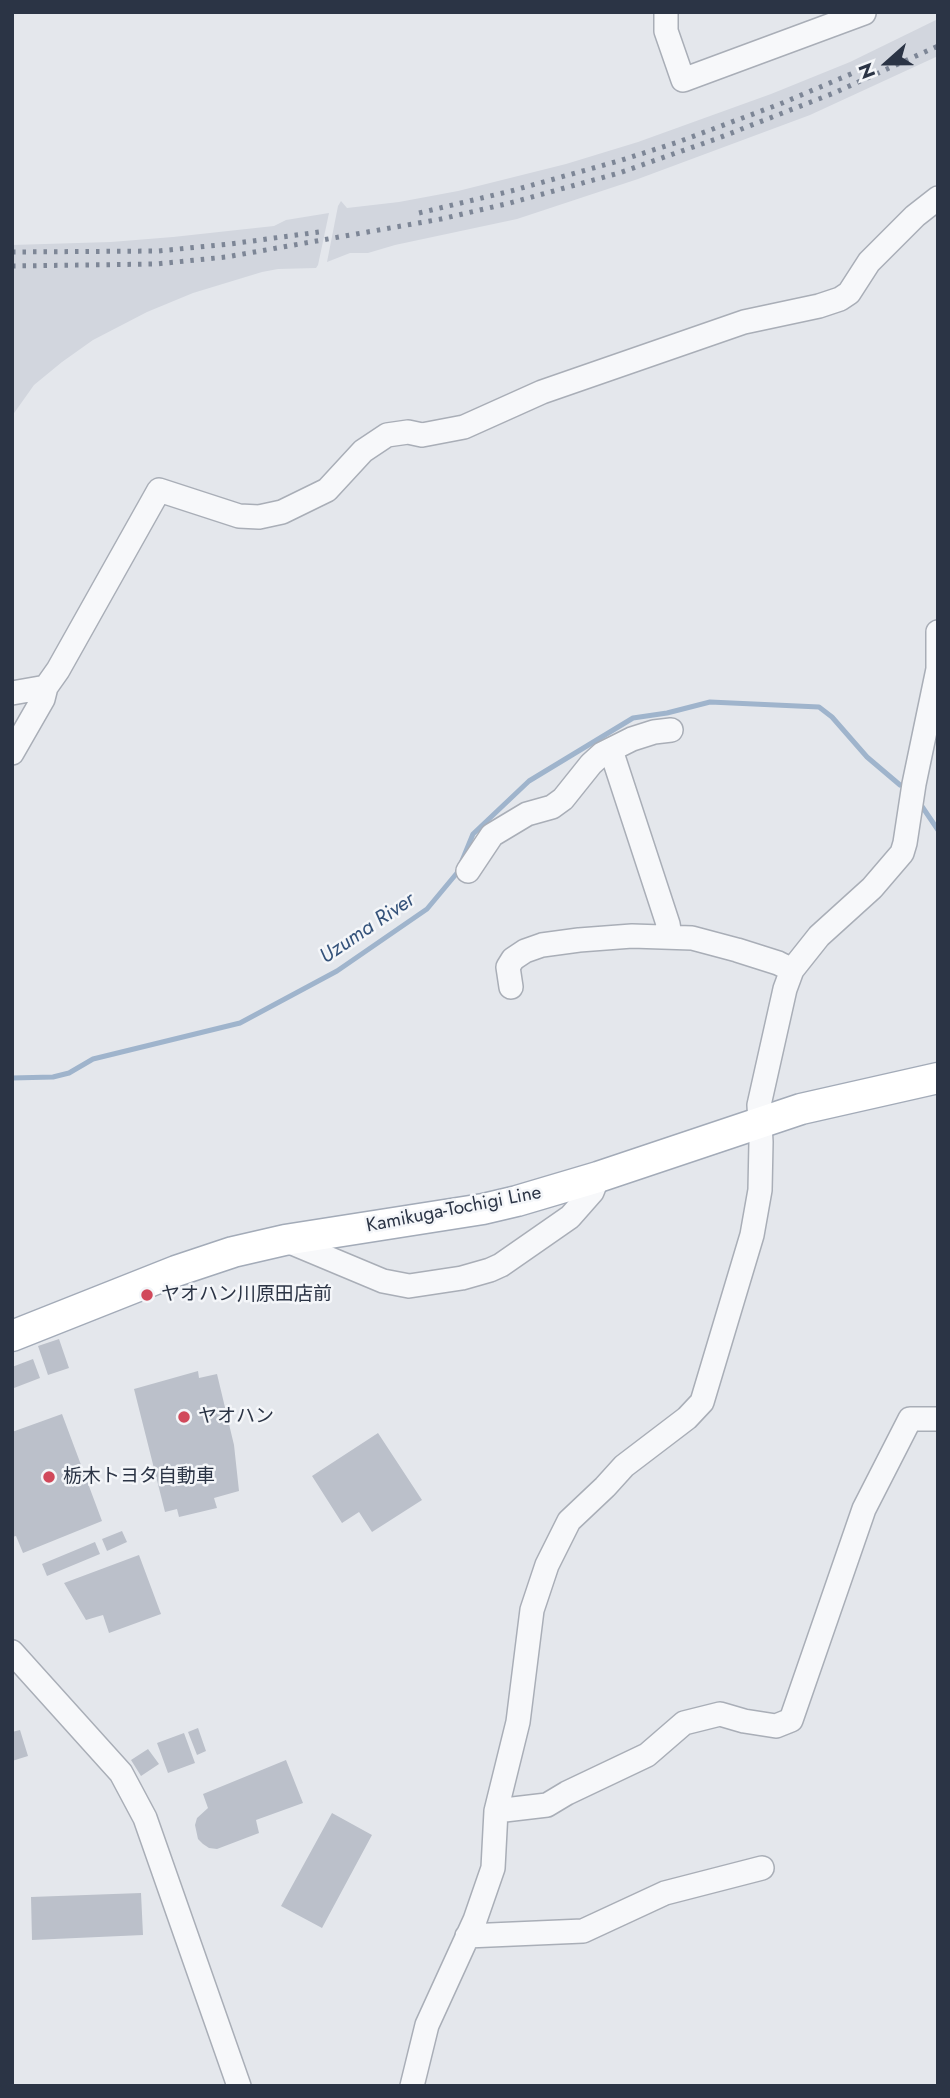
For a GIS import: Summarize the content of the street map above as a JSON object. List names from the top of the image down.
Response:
{
  "streets": {
    "main road": ["Kamikuga-Tochigi Line"]
  },
  "water": ["Uzuma River"],
  "places": ["ヤオハン川原田店前", "ヤオハン", "栃木トヨタ自動車"],
  "north": "left"
}
